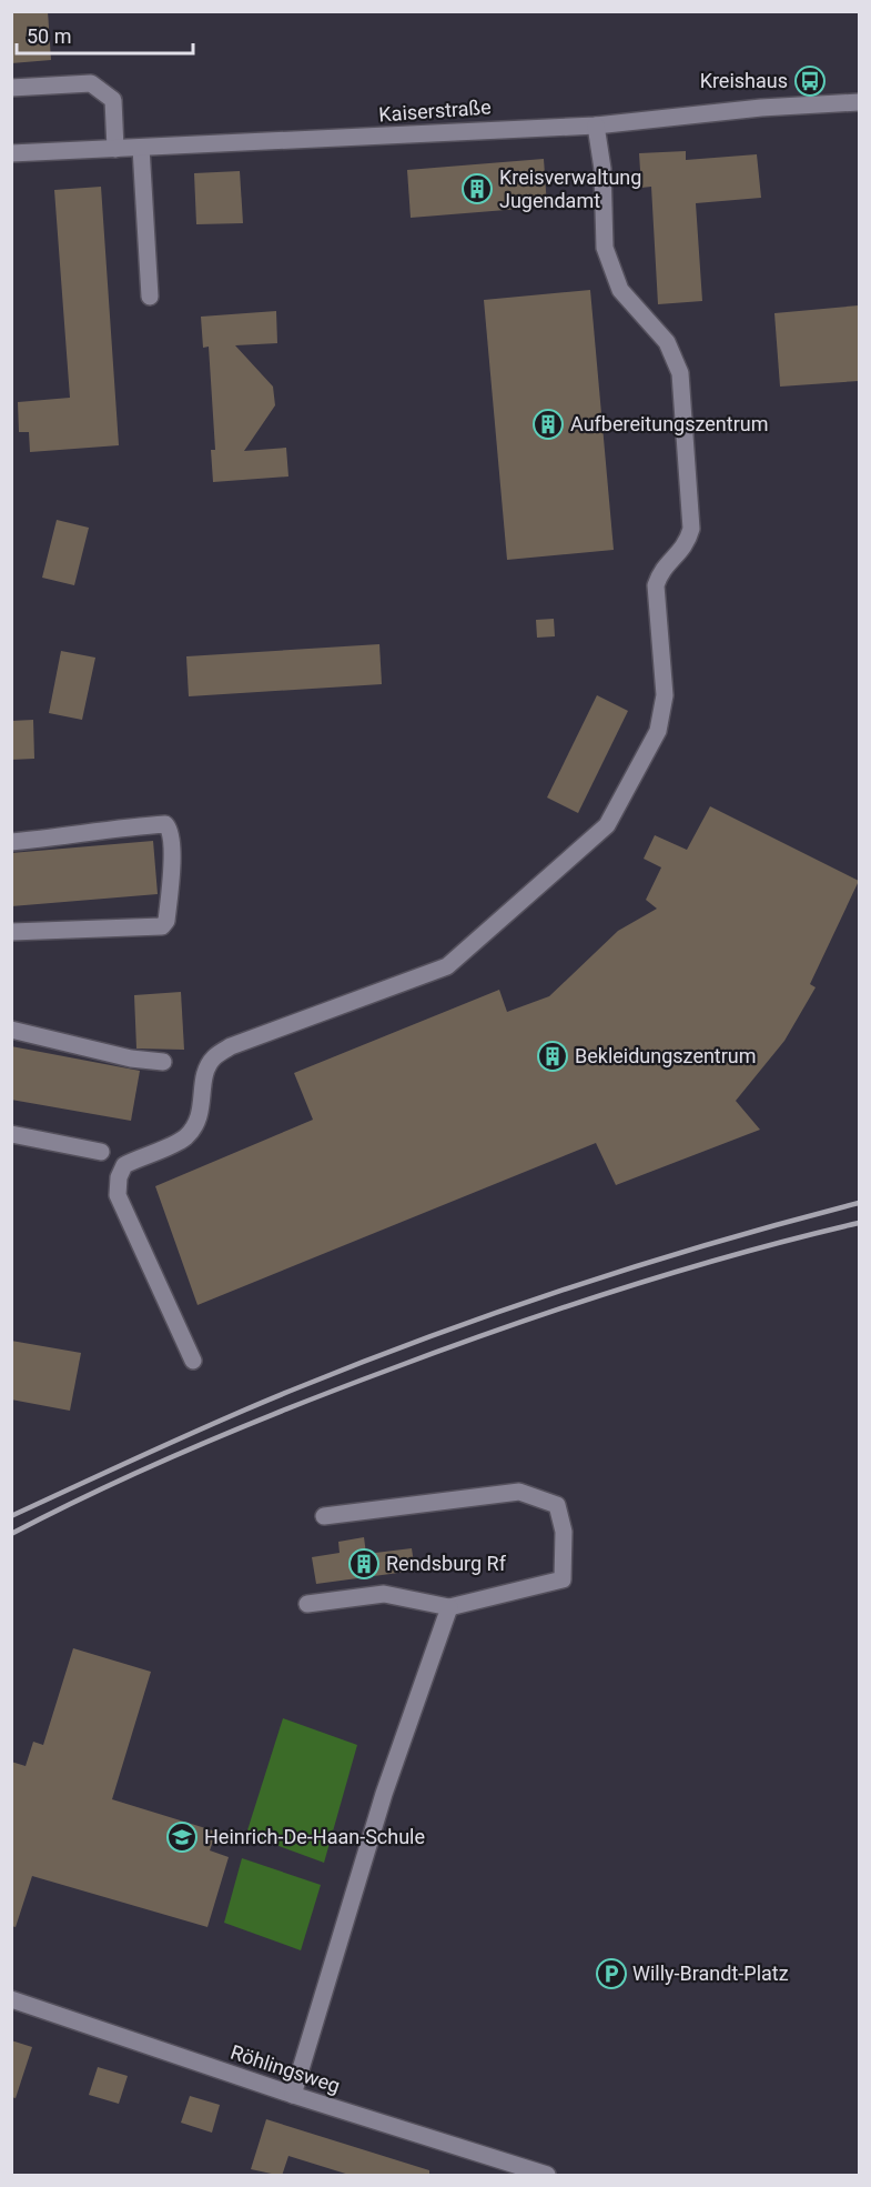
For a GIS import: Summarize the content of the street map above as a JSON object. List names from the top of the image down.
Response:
{
  "streets": {
    "street": ["Kaiserstraße", "Röhlingsweg"]
  },
  "places": {
    "bus stop": ["Kreishaus"],
    "building": [
      "Kreisverwaltung Jugendamt",
      "Aufbereitungszentrum",
      "Bekleidungszentrum",
      "Rendsburg Rf"
    ],
    "school or university": ["Heinrich-De-Haan-Schule"],
    "parking": ["Willy-Brandt-Platz"]
  },
  "scale_bar": "50 m"
}
